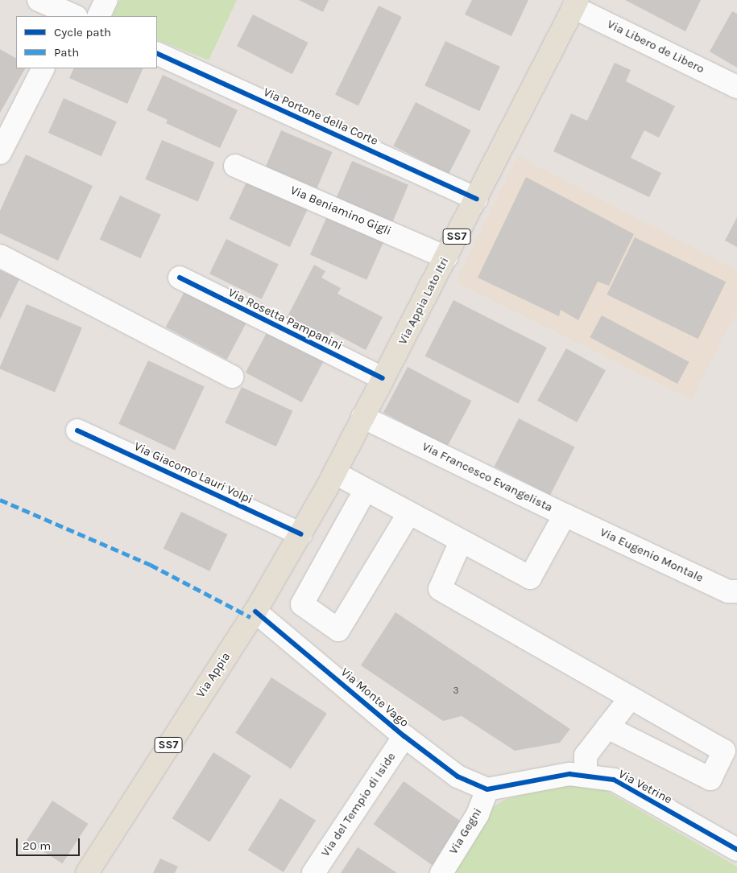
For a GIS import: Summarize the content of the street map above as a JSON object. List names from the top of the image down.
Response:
{
  "streets": {
    "main road": ["SS7", "Via Appia Lato Itri", "Via Appia"],
    "street": [
      "Via Libero de Libero",
      "Via Portone della Corte",
      "Via Beniamino Gigli",
      "Via Rosetta Pampanini",
      "Via Giacomo Lauri Volpi",
      "Via Francesco Evangelista",
      "Via Eugenio Montale",
      "Via Monte Vago",
      "Via Vetrine",
      "Via del Tempio di Iside",
      "Via Gegni"
    ]
  },
  "crossings": [
    ["Via Libero de Libero", "Via Appia Lato Itri"],
    ["Via Portone della Corte", "Via Appia Lato Itri"],
    ["Via Beniamino Gigli", "Via Appia Lato Itri"],
    ["Via Appia Lato Itri", "Via Rosetta Pampanini"],
    ["Via Appia Lato Itri", "Via Francesco Evangelista"],
    ["Via Appia Lato Itri", "Via Appia"],
    ["Via Giacomo Lauri Volpi", "Via Appia"],
    ["Via Francesco Evangelista", "Via Eugenio Montale"],
    ["Via Francesco Evangelista", "Via Appia"],
    ["Via Appia", "Via Monte Vago"],
    ["Via Monte Vago", "Via Vetrine"],
    ["Via Monte Vago", "Via del Tempio di Iside"],
    ["Via Monte Vago", "Via Gegni"],
    ["Via Vetrine", "Via Gegni"]
  ],
  "house_numbers": ["3"],
  "legend": ["Cycle path", "Path"],
  "scale_bar": "20 m"
}
